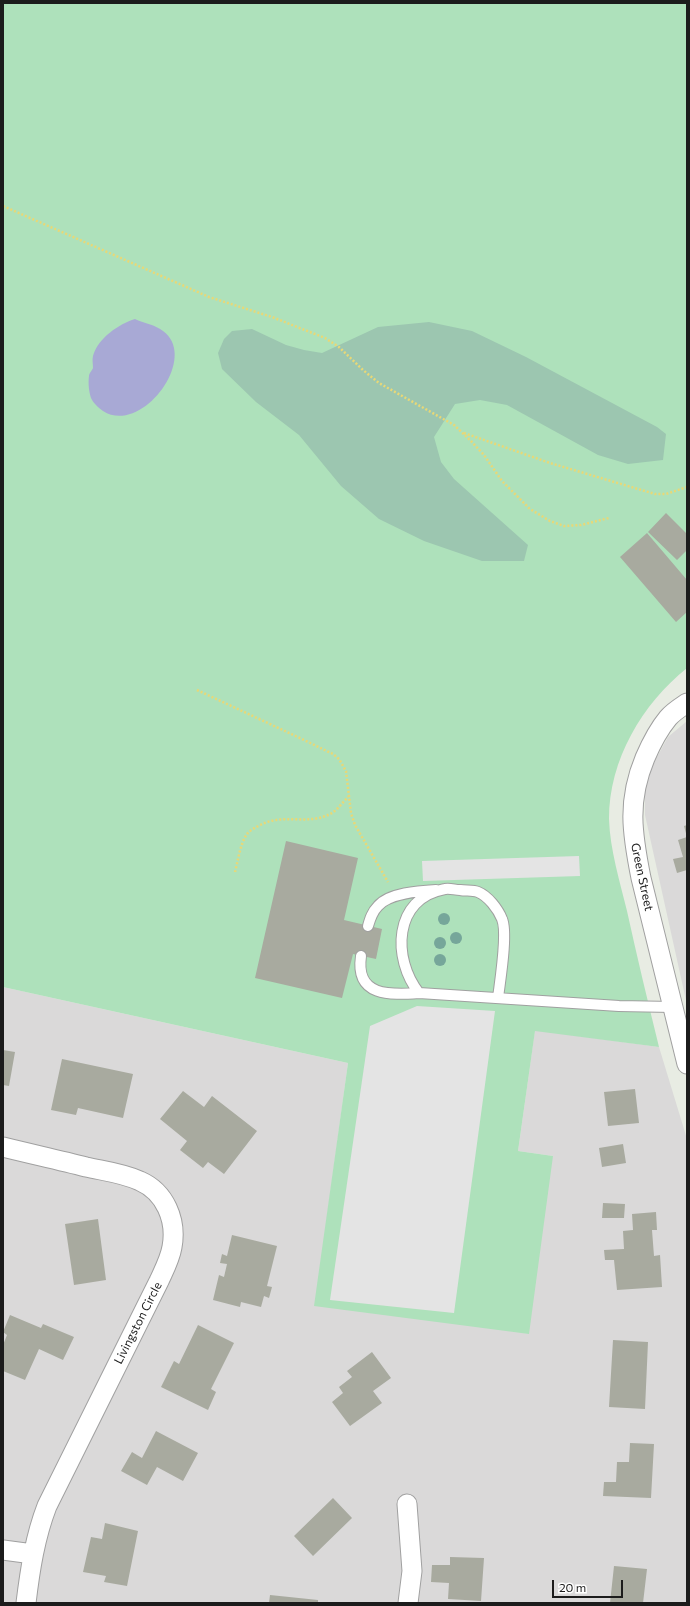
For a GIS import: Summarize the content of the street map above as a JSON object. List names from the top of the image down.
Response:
{
  "streets": {
    "street": ["Green Street", "Livingston Circle"]
  },
  "scale_bar": "20 m"
}
